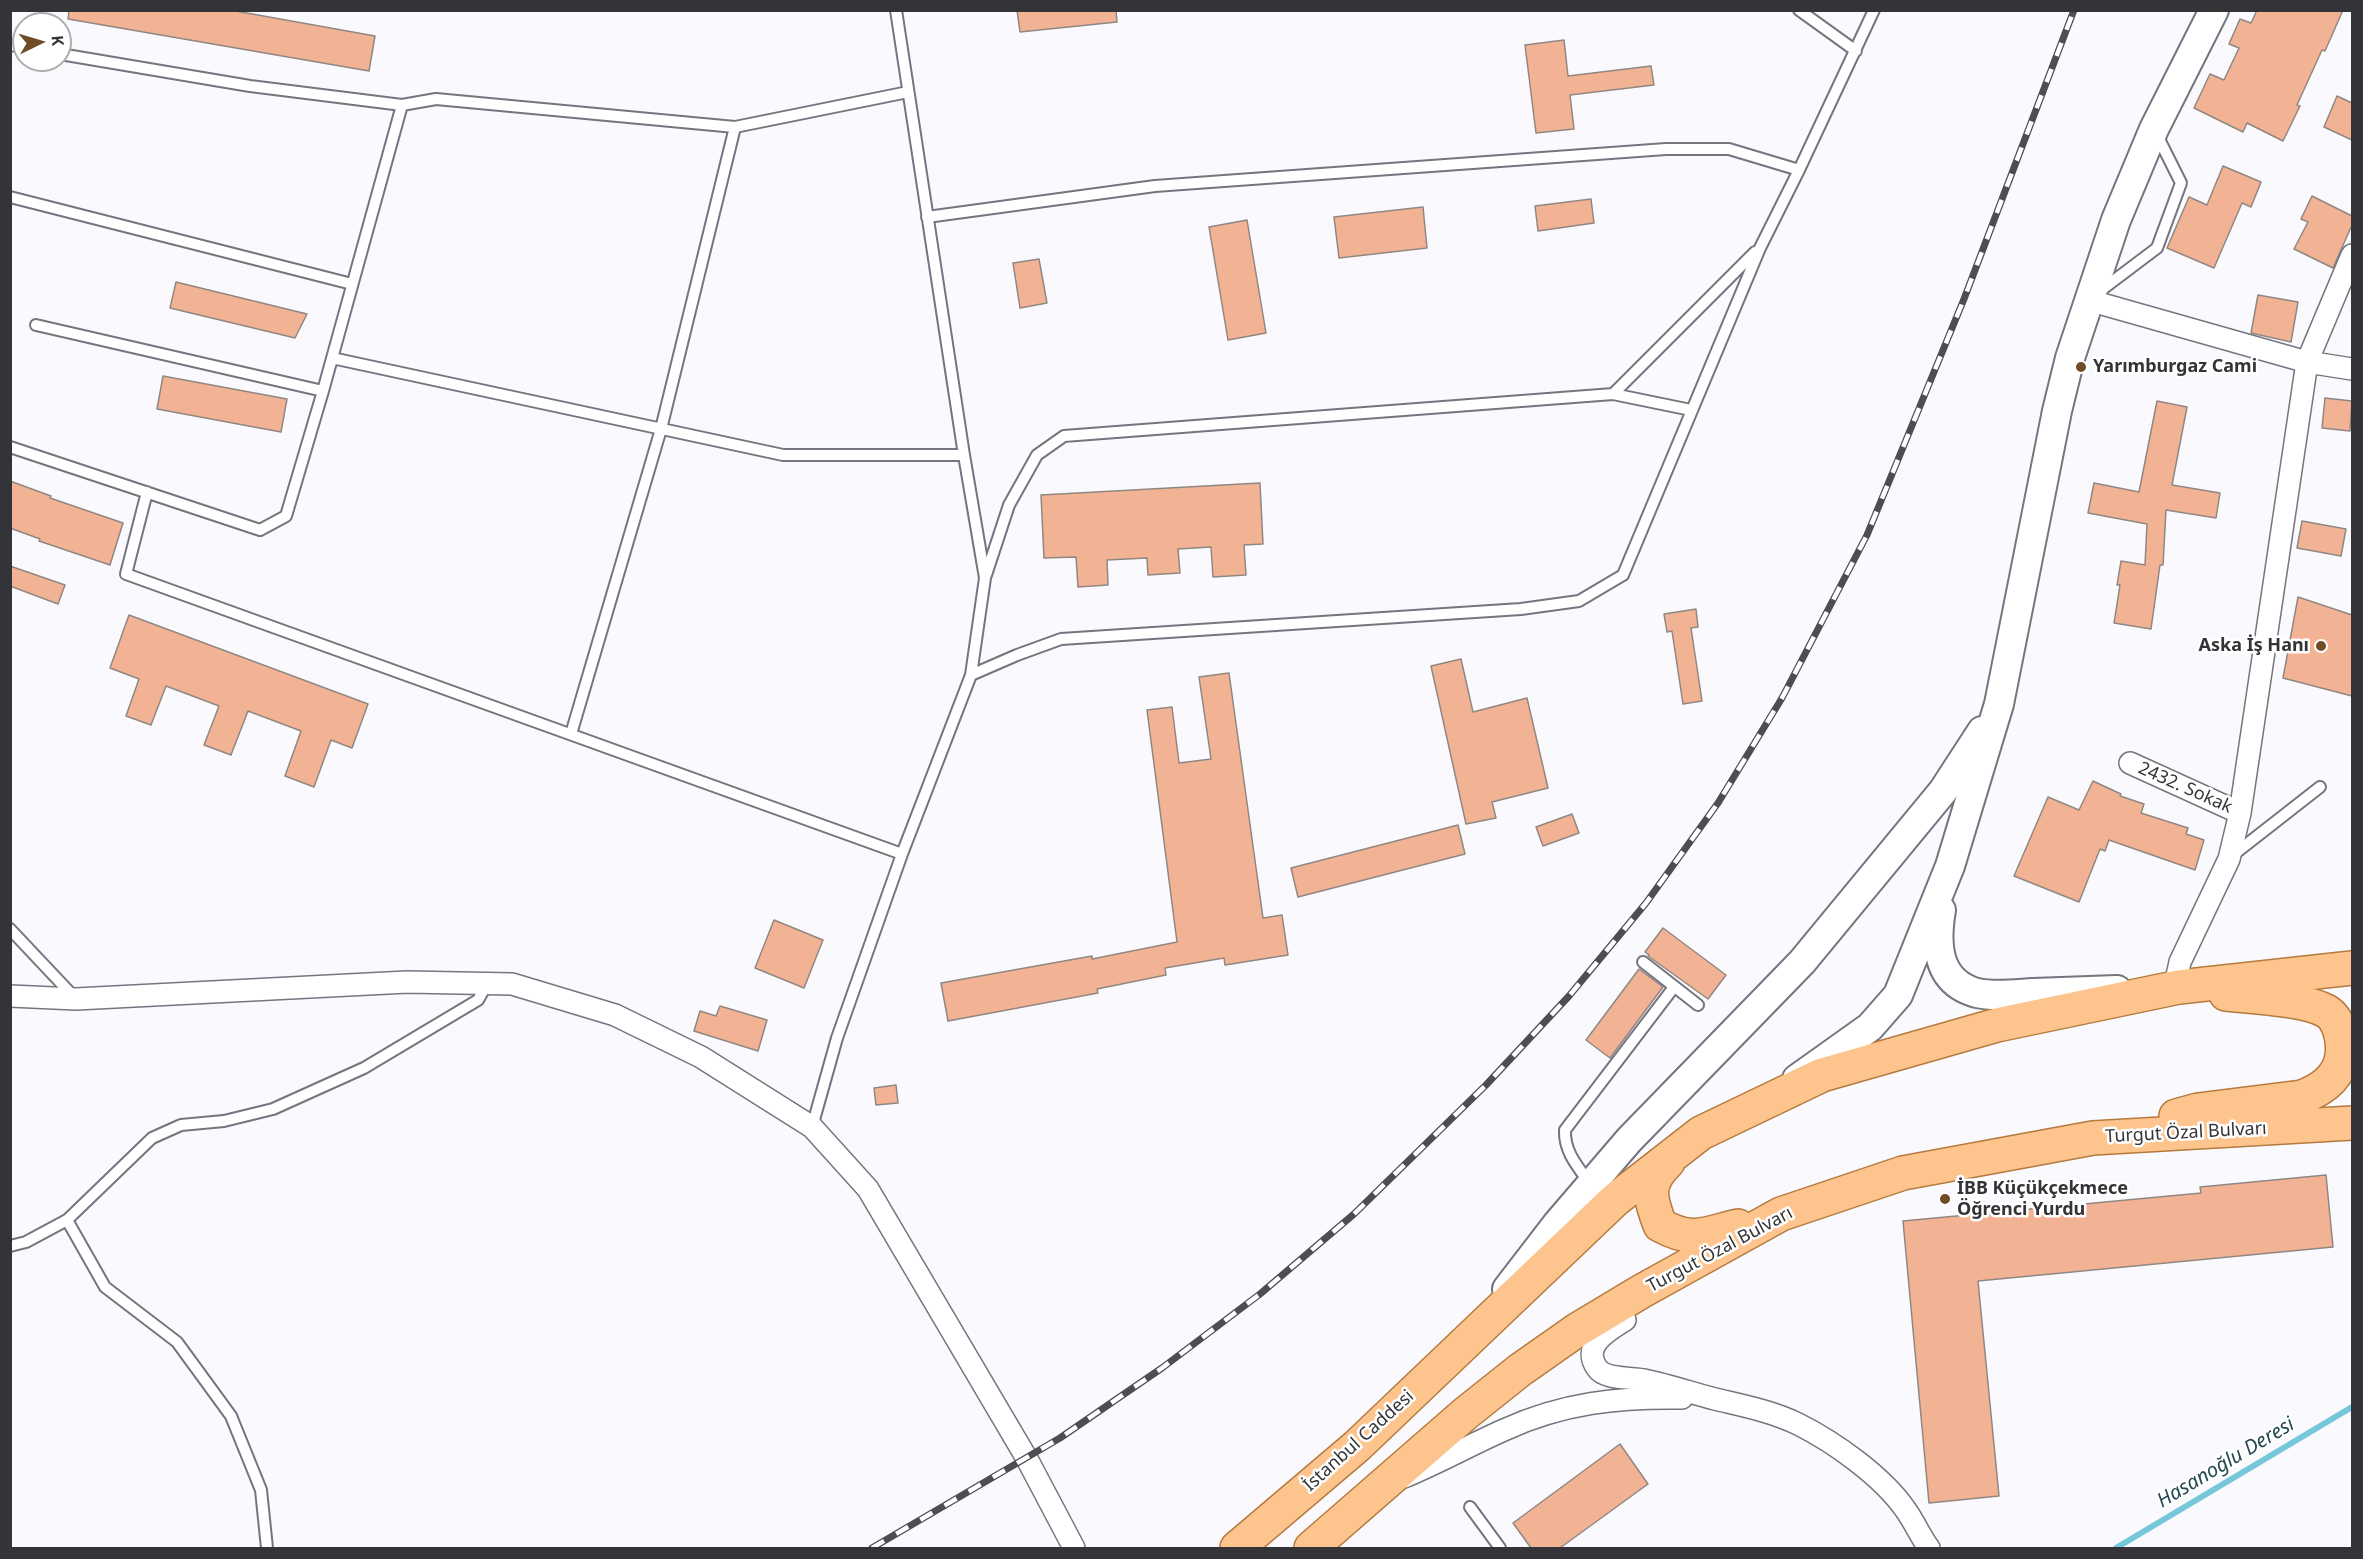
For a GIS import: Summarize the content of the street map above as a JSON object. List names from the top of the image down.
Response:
{
  "streets": {
    "main road": ["Turgut Özal Bulvarı", "İstanbul Caddesi"],
    "street": ["2432. Sokak"]
  },
  "water": ["Hasanoğlu Deresi"],
  "places": ["Yarımburgaz Cami", "Aska İş Hanı", "İBB Küçükçekmece Öğrenci Yurdu"],
  "north": "right"
}
